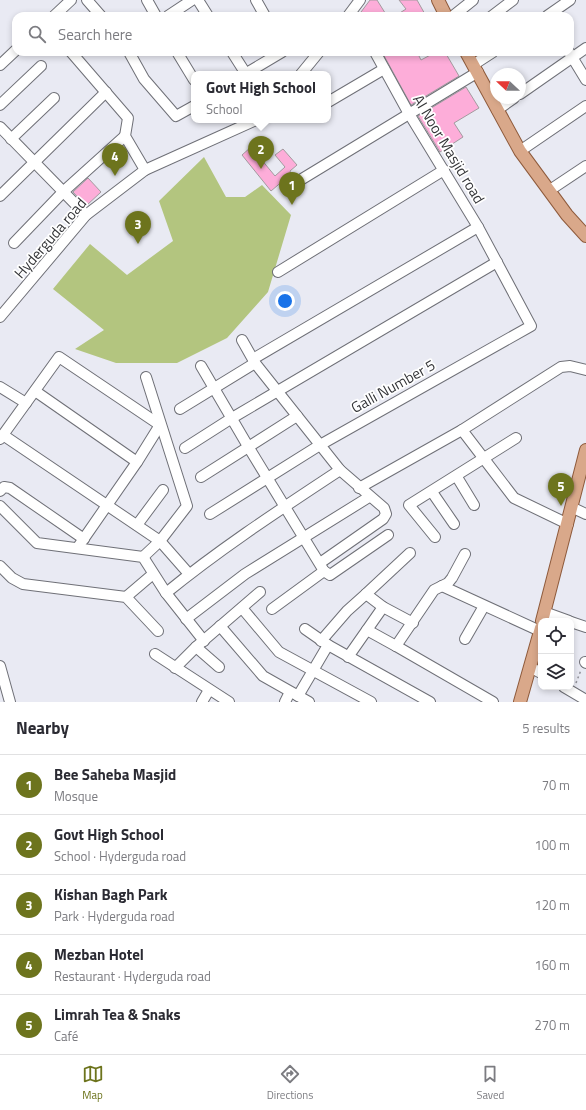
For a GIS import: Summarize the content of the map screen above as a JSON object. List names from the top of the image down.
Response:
{
  "streets": {
    "street": ["AI Noor Masjid road", "Hyderguda road", "Galli Number 5"]
  },
  "crossings": [
    ["AI Noor Masjid road", "Galli Number 5"]
  ],
  "north": "left",
  "page": {
    "search": "Search here",
    "popup": ["Govt High School", "School"],
    "pins": [
      "2",
      "4",
      "1",
      "3",
      "5"
    ],
    "heading": ["Nearby", "5 results"],
    "list": [
      {
        "mark": "1",
        "name": "Bee Saheba Masjid",
        "note": "Mosque",
        "value": "70 m"
      },
      {
        "mark": "2",
        "name": "Govt High School",
        "note": "School · Hyderguda road",
        "value": "100 m"
      },
      {
        "mark": "3",
        "name": "Kishan Bagh Park",
        "note": "Park · Hyderguda road",
        "value": "120 m"
      },
      {
        "mark": "4",
        "name": "Mezban Hotel",
        "note": "Restaurant · Hyderguda road",
        "value": "160 m"
      },
      {
        "mark": "5",
        "name": "Limrah Tea & Snaks",
        "note": "Café",
        "value": "270 m"
      }
    ],
    "nav": ["Map", "Directions", "Saved"]
  }
}
